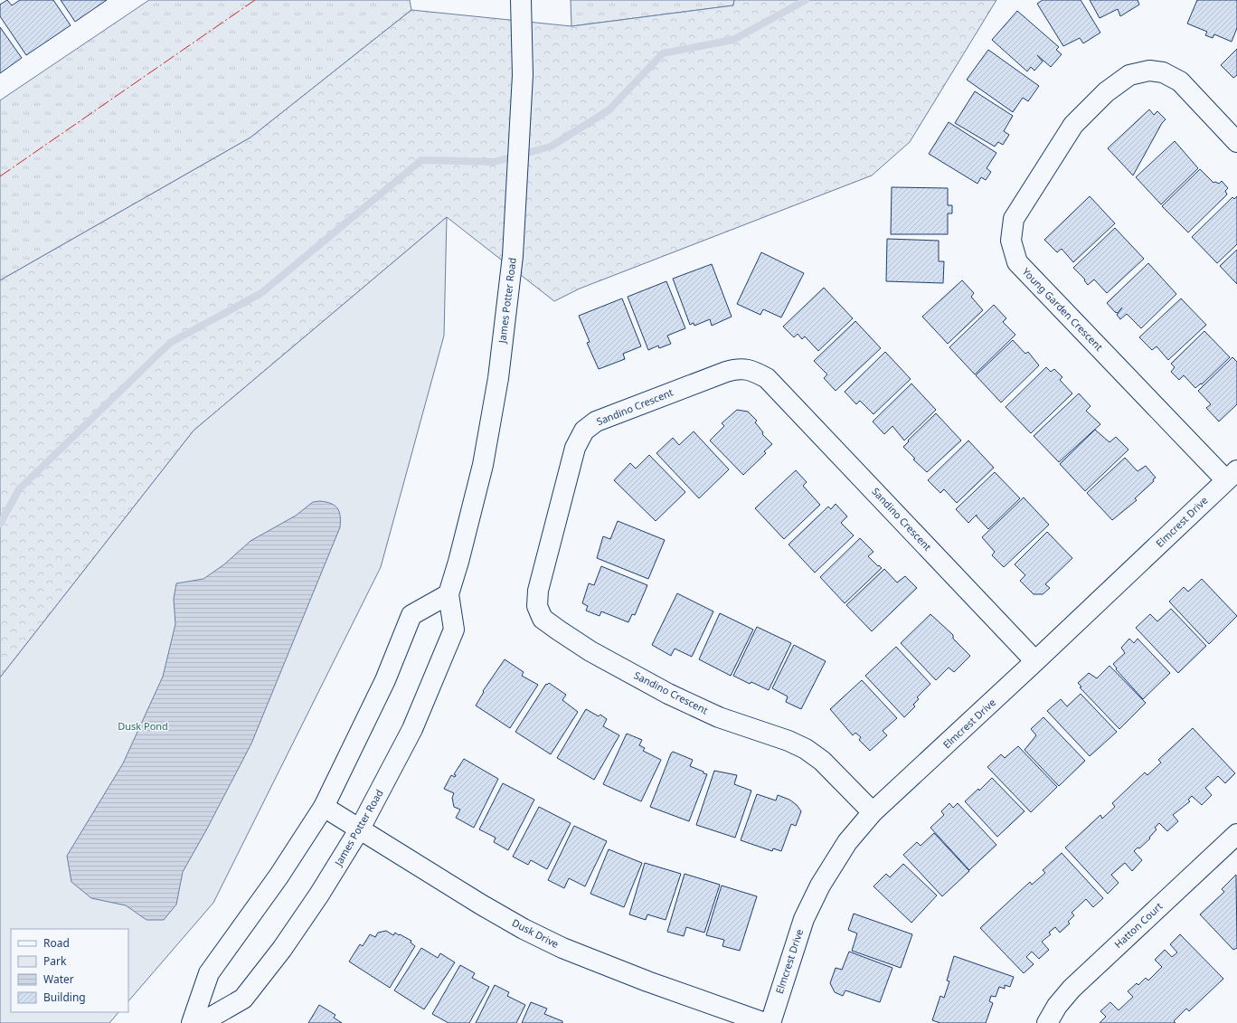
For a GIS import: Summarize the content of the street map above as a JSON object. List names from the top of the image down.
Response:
{
  "streets": {
    "street": [
      "James Potter Road",
      "Young Garden Crescent",
      "Sandino Crescent",
      "Elmcrest Drive",
      "Hatton Court",
      "Dusk Drive"
    ]
  },
  "crossings": [
    ["James Potter Road", "Dusk Drive"],
    ["Young Garden Crescent", "Elmcrest Drive"],
    ["Sandino Crescent", "Elmcrest Drive"]
  ],
  "parks": ["Dusk Pond"],
  "legend": [
    "Road",
    "Park",
    "Water",
    "Building"
  ]
}
